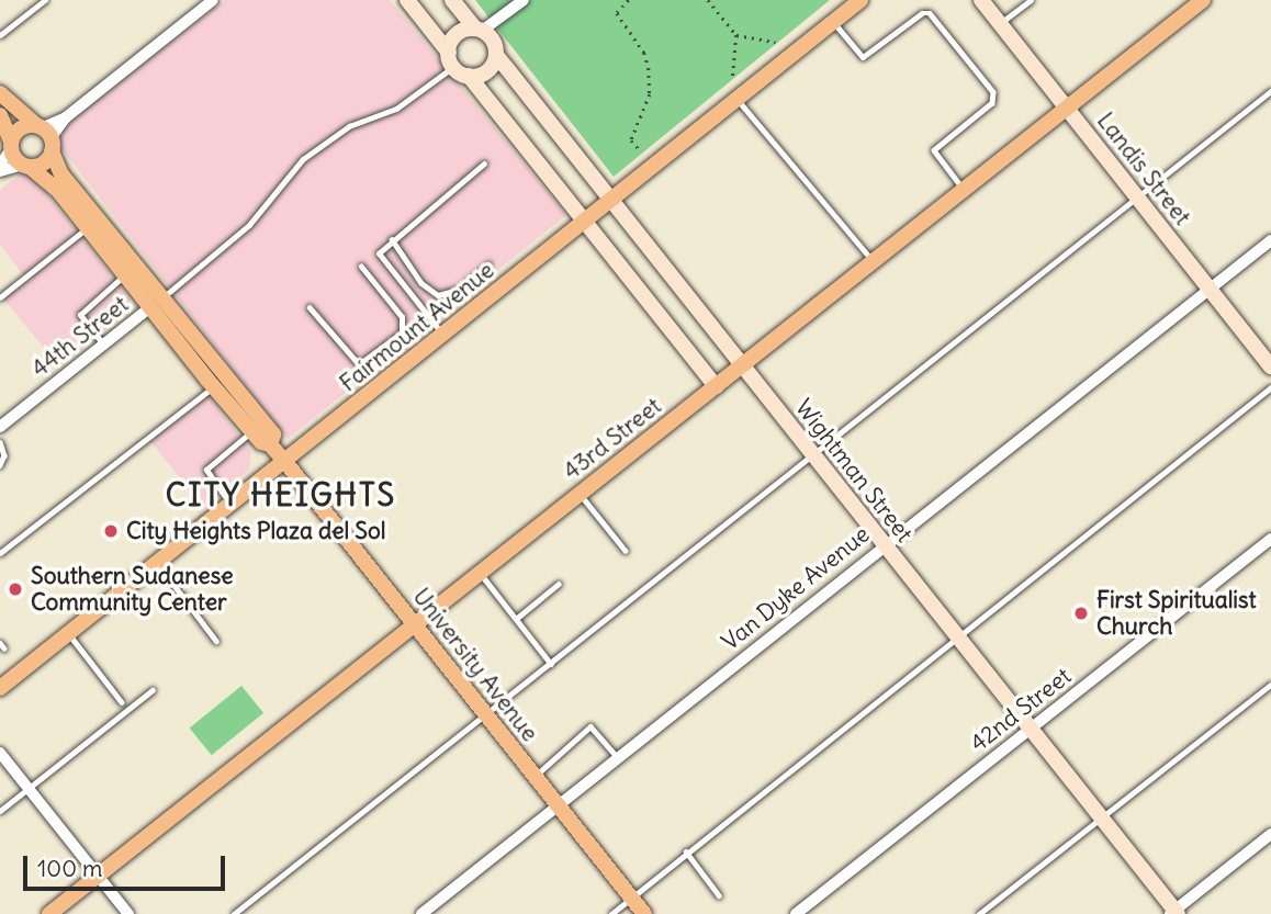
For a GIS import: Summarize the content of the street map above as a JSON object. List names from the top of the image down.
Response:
{
  "streets": {
    "main road": [
      "Landis Street",
      "Fairmount Avenue",
      "43rd Street",
      "Wightman Street",
      "University Avenue"
    ],
    "street": ["44th Street", "Van Dyke Avenue", "42nd Street"]
  },
  "crossings": [
    ["Landis Street", "43rd Street"],
    ["Landis Street", "Van Dyke Avenue"],
    ["Fairmount Avenue", "Wightman Street"],
    ["Fairmount Avenue", "University Avenue"],
    ["44th Street", "University Avenue"],
    ["43rd Street", "Wightman Street"],
    ["43rd Street", "University Avenue"],
    ["Wightman Street", "Van Dyke Avenue"],
    ["Wightman Street", "42nd Street"],
    ["Van Dyke Avenue", "University Avenue"]
  ],
  "districts": ["CITY HEIGHTS"],
  "places": ["City Heights Plaza del Sol", "Southern Sudanese Community Center", "First Spiritualist Church"],
  "scale_bar": "100 m"
}
